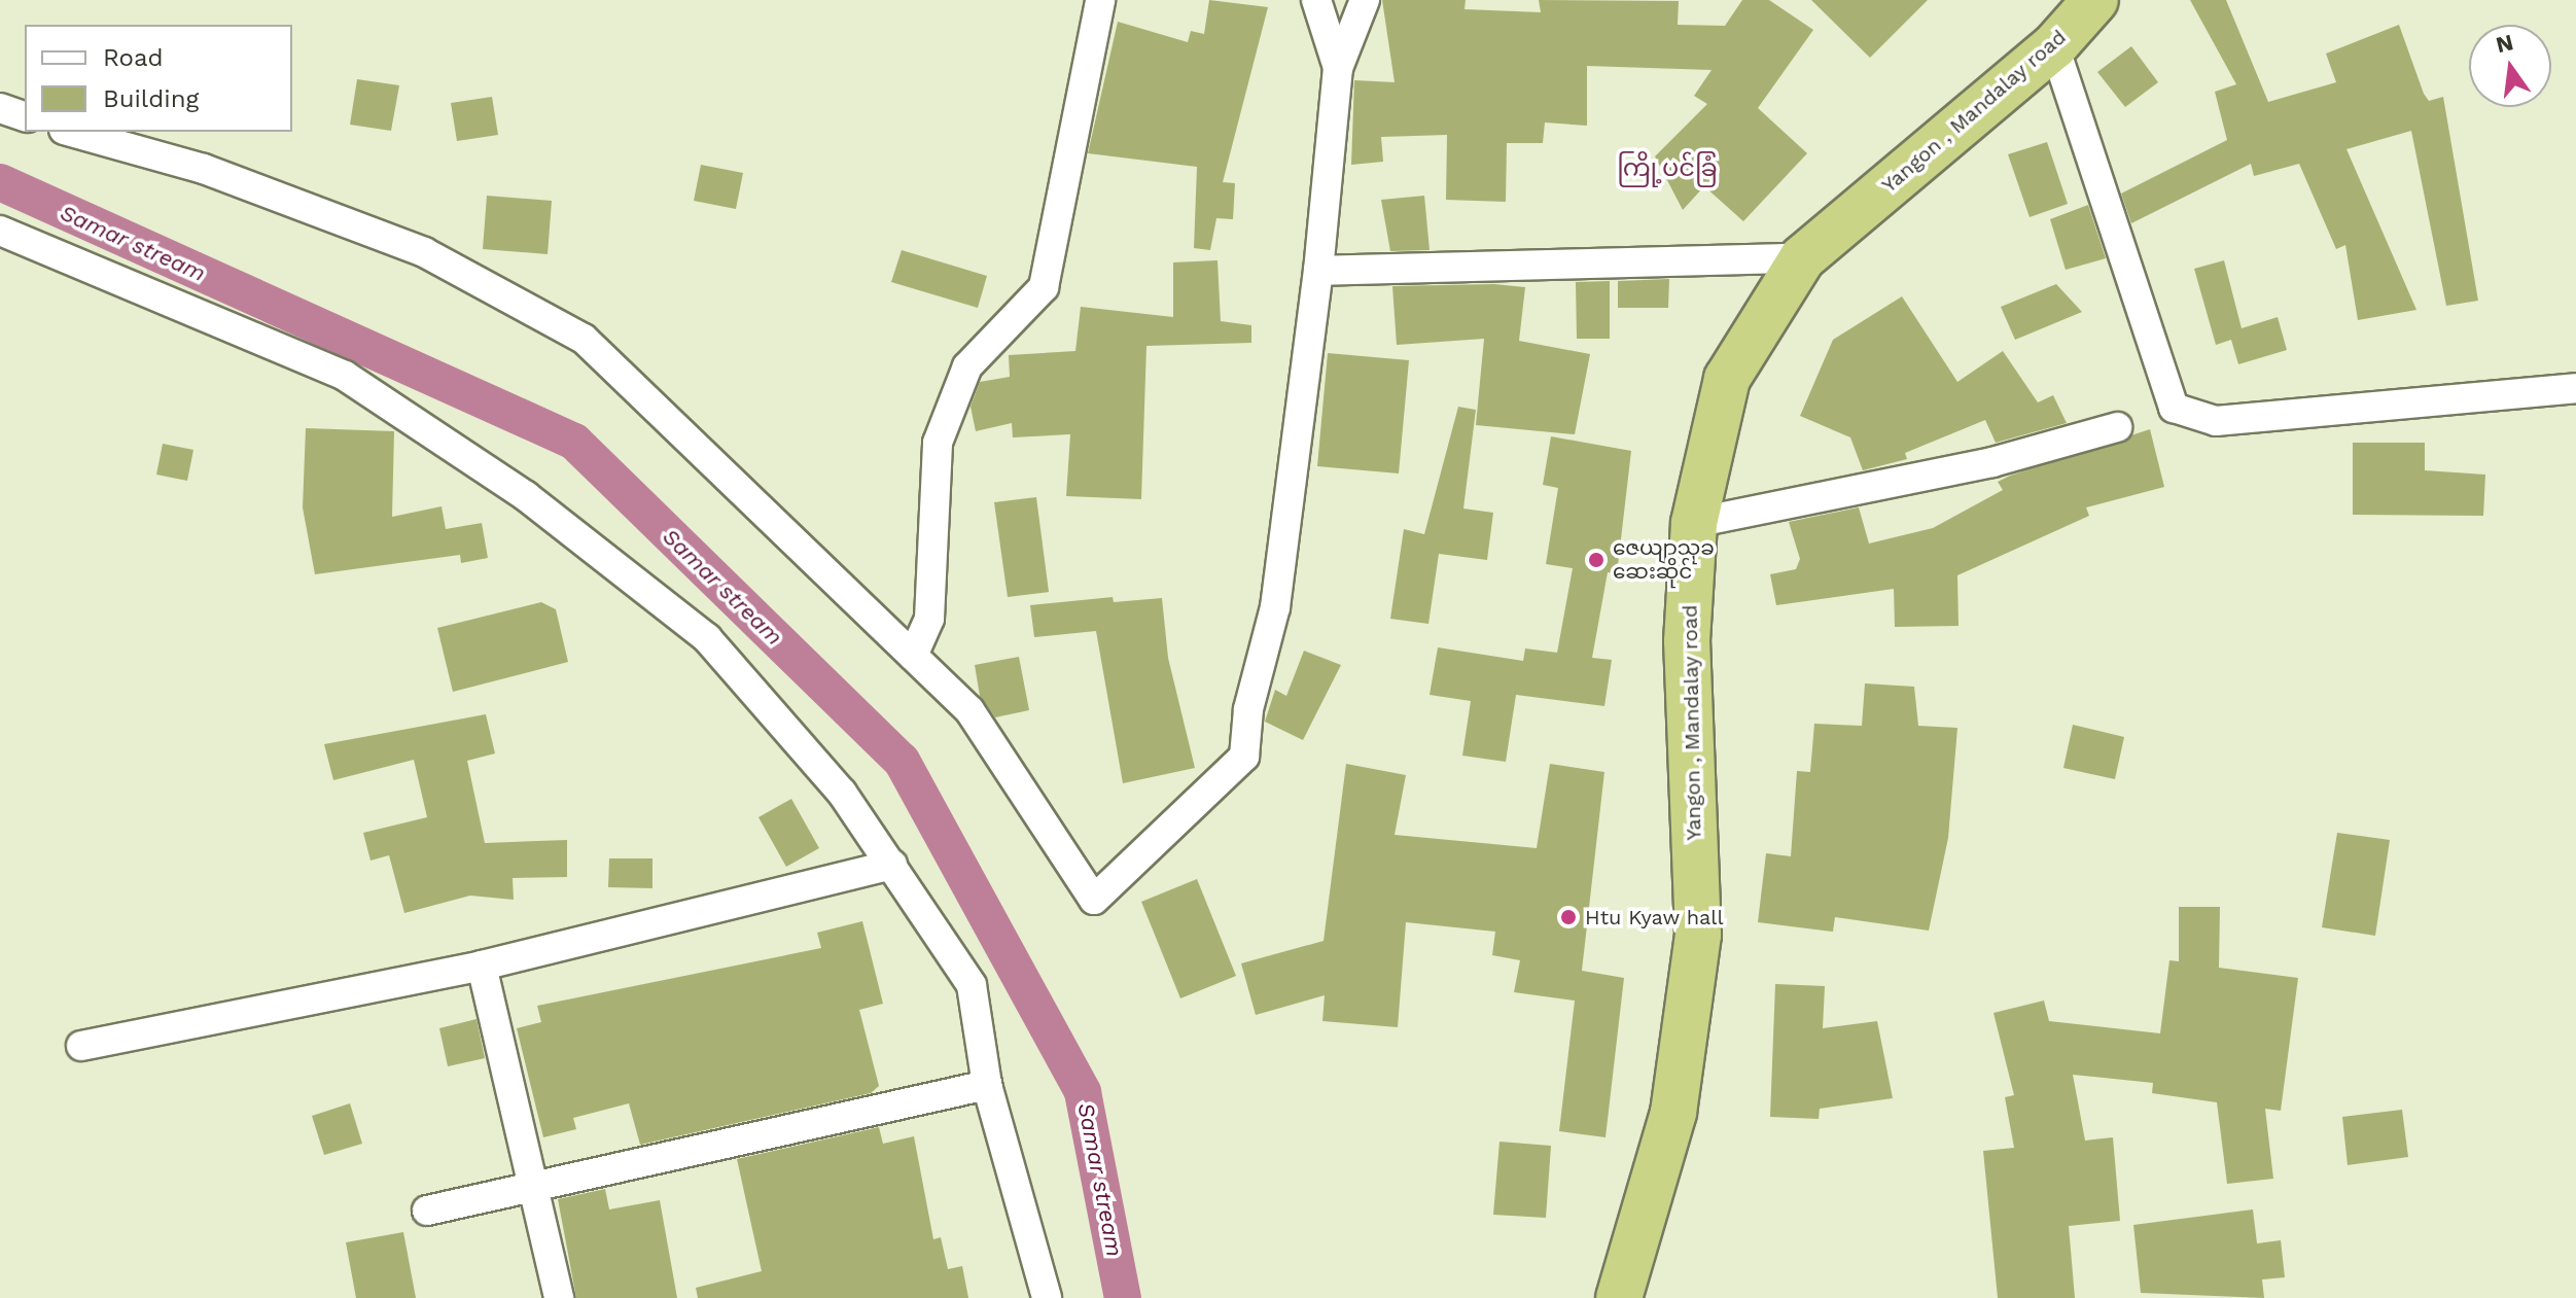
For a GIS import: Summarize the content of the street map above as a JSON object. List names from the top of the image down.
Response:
{
  "streets": {
    "highway": ["Yangon , Mandalay road"]
  },
  "districts": ["ကြို့ပင်ခြံ"],
  "water": ["Samar stream"],
  "places": ["ဇေယျာသုခ ဆေးဆိုင်", "Htu Kyaw hall"],
  "legend": ["Road", "Building"],
  "north": "top"
}
